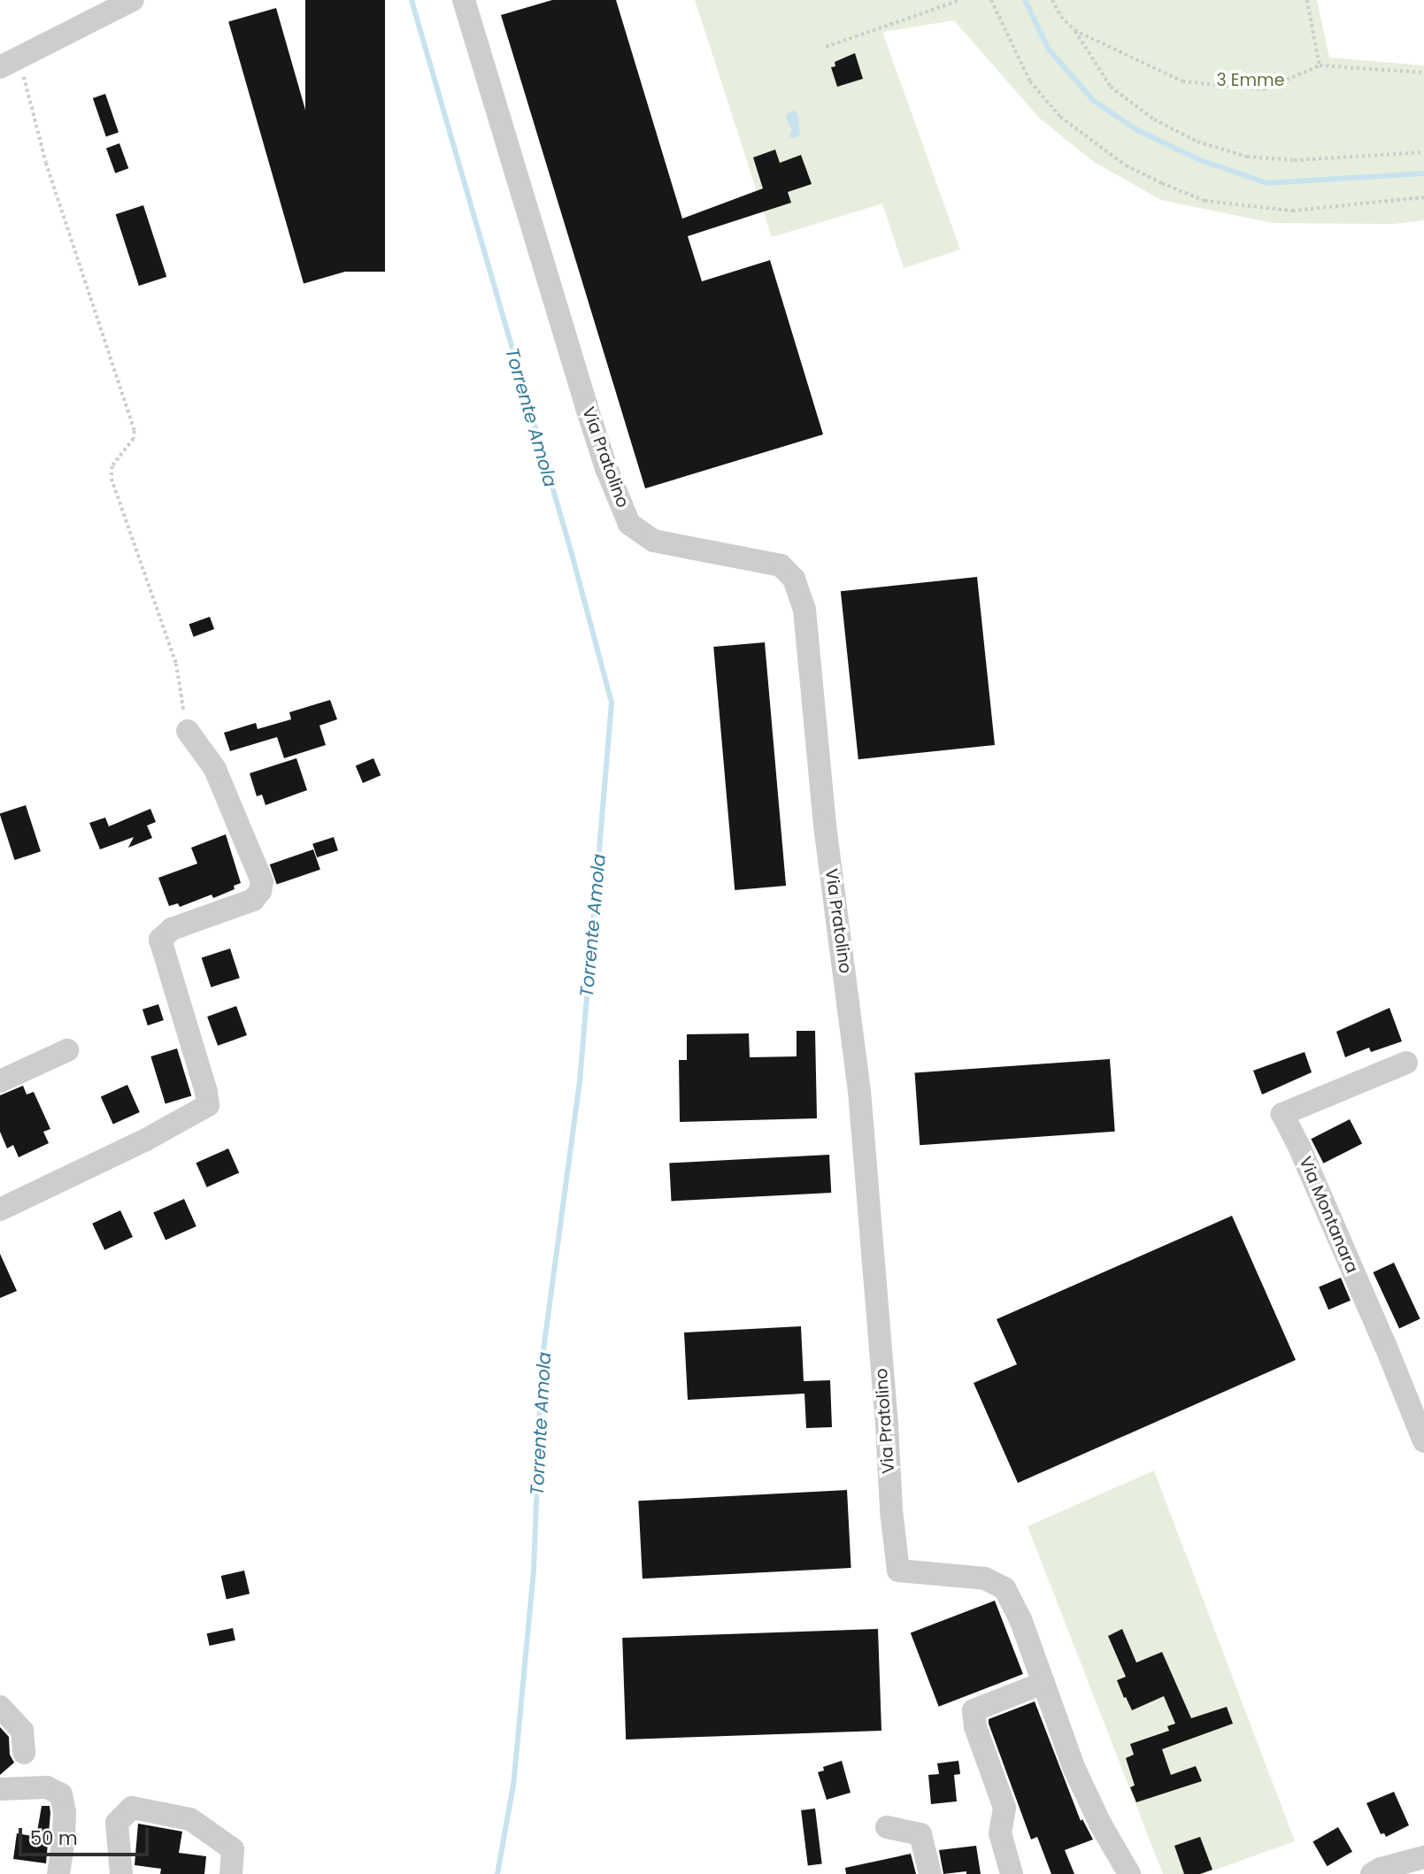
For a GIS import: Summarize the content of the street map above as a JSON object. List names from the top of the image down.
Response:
{
  "streets": {
    "street": ["Via Pratolino", "Via Montanara"]
  },
  "water": ["Torrente Amola"],
  "parks": ["3 Emme"],
  "scale_bar": "50 m"
}
